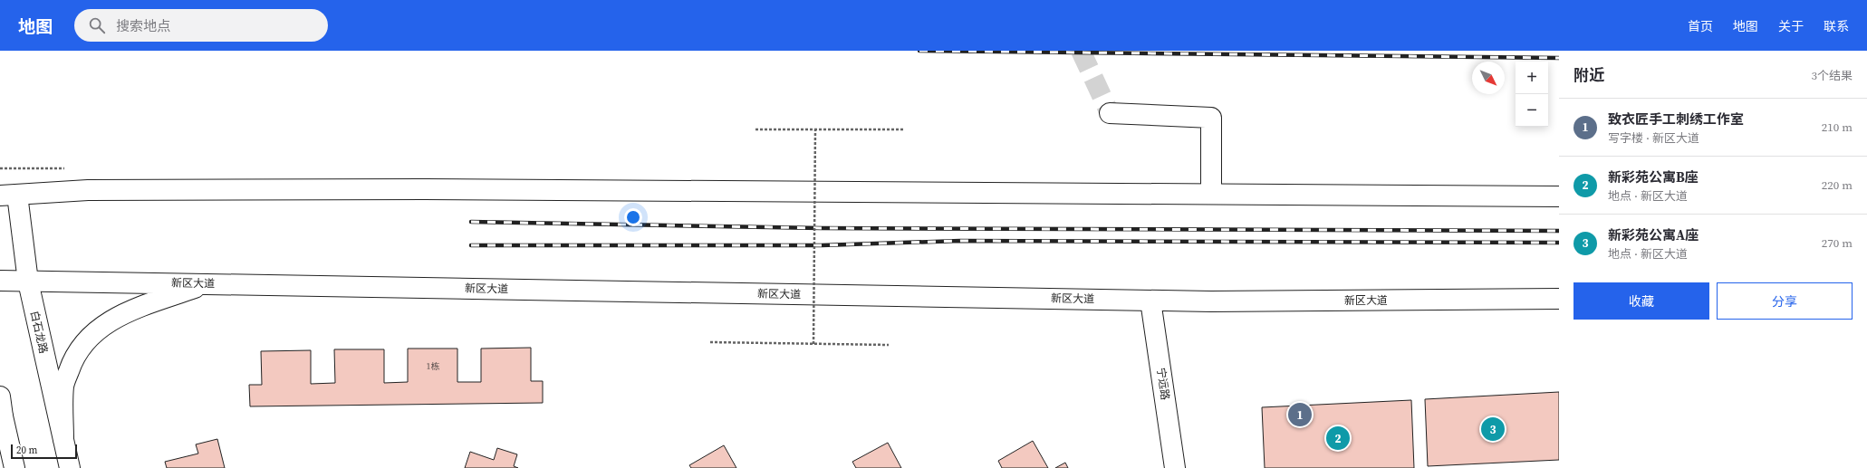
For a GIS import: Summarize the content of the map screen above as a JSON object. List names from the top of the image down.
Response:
{
  "streets": {
    "main road": ["新区大道", "白石龙路", "宁远路"]
  },
  "crossings": [
    ["新区大道", "白石龙路"],
    ["新区大道", "宁远路"]
  ],
  "house_numbers": ["1栋"],
  "scale_bar": "20 m",
  "north": "bottom right",
  "page": {
    "header": "地图",
    "search": "搜索地点",
    "nav": [
      "首页",
      "地图",
      "关于",
      "联系"
    ],
    "heading": ["附近", "3个结果"],
    "map_buttons": ["+", "−"],
    "list": [
      {
        "mark": "1",
        "name": "致衣匠手工刺绣工作室",
        "note": "写字楼 · 新区大道",
        "value": "210 m"
      },
      {
        "mark": "2",
        "name": "新彩苑公寓B座",
        "note": "地点 · 新区大道",
        "value": "220 m"
      },
      {
        "mark": "3",
        "name": "新彩苑公寓A座",
        "note": "地点 · 新区大道",
        "value": "270 m"
      }
    ],
    "buttons": ["收藏", "分享"],
    "pins": ["1", "3", "2"],
    "scale": "20 m"
  }
}
